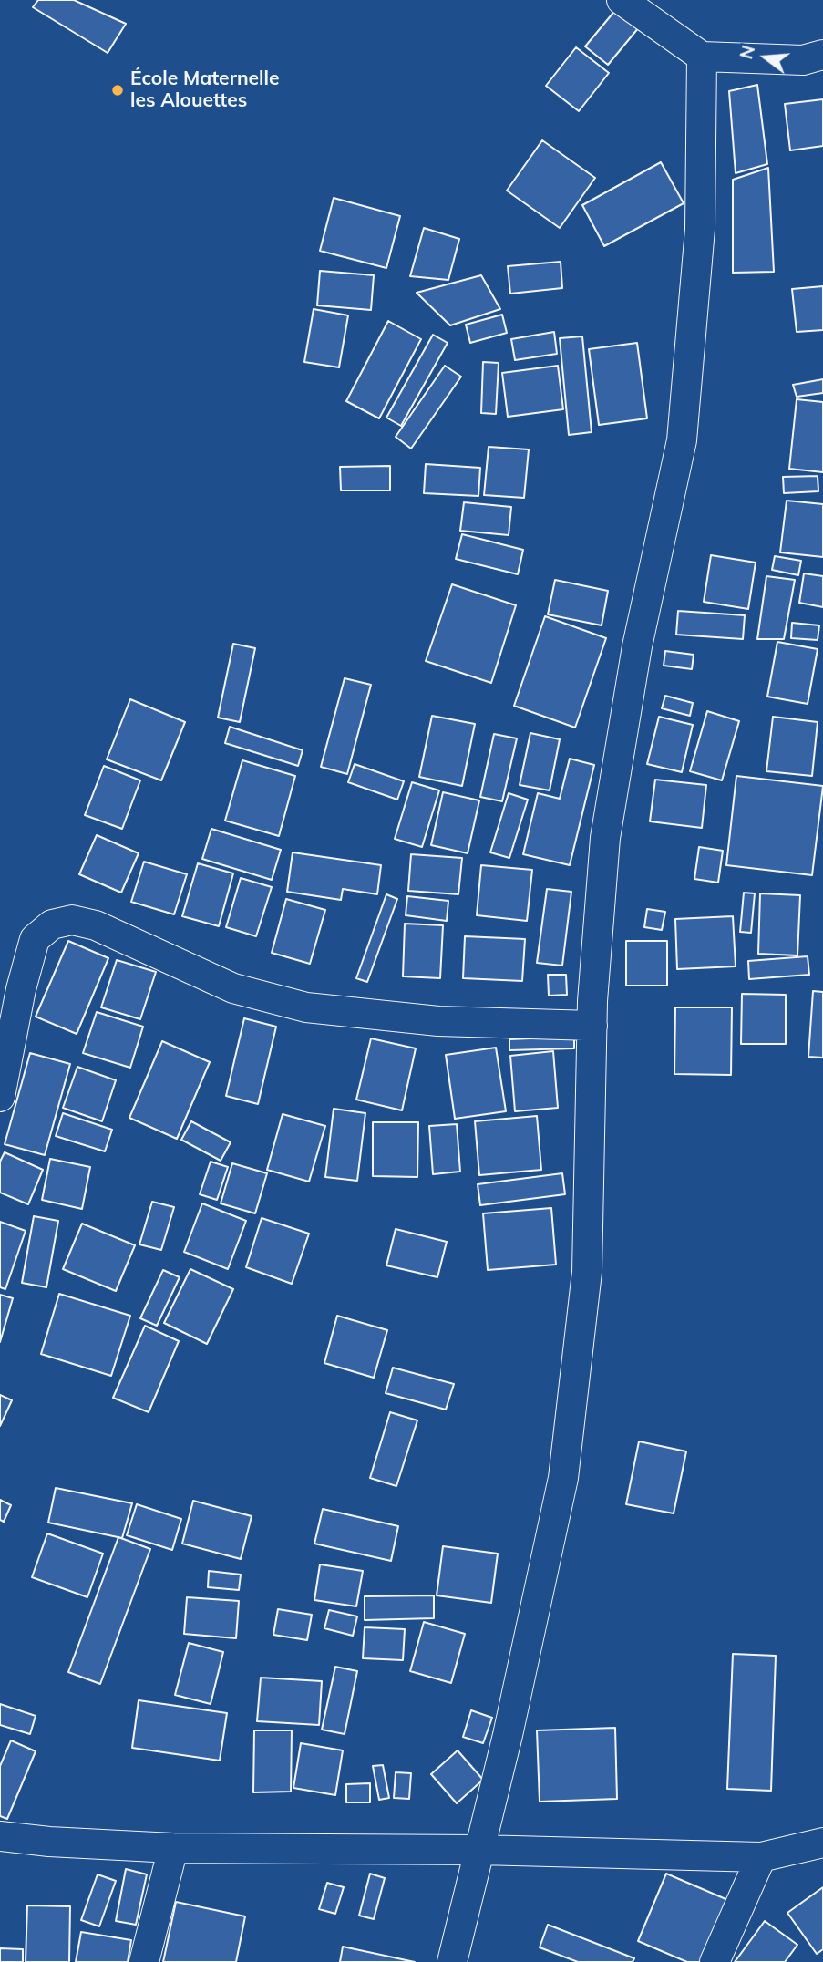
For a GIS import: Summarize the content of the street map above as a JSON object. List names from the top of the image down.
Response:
{
  "places": ["École Maternelle les Alouettes"],
  "north": "left"
}
